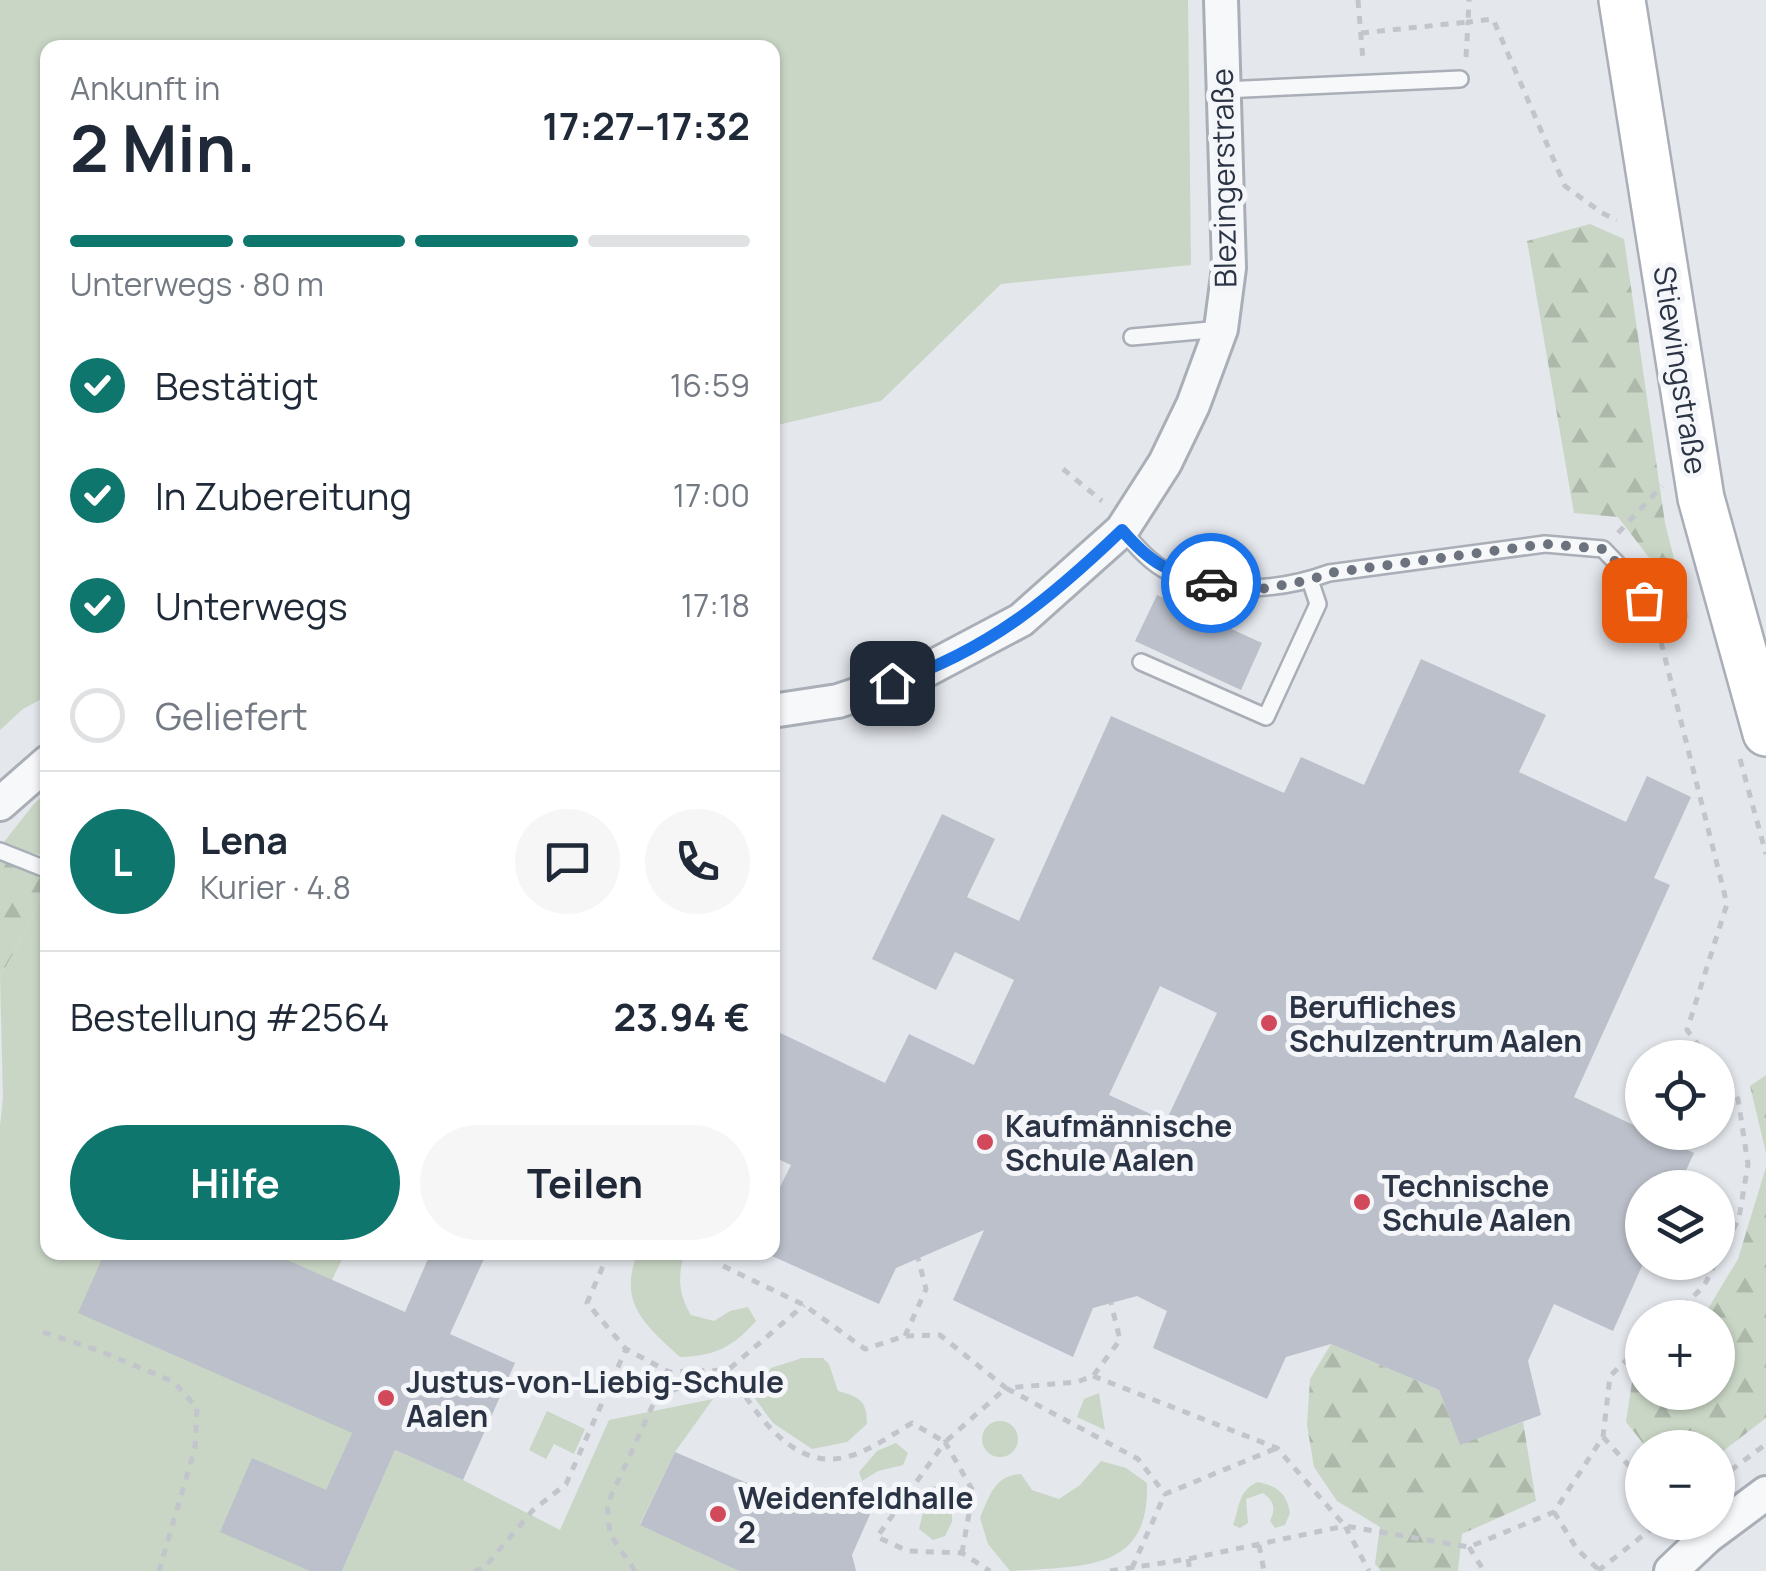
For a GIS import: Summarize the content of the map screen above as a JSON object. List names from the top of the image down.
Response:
{
  "streets": {
    "main road": ["Stiewingstraße"],
    "street": ["Blezingerstraße"]
  },
  "places": [
    "Berufliches Schulzentrum Aalen",
    "Kaufmännische Schule Aalen",
    "Technische Schule Aalen",
    "Justus-von-Liebig-Schule Aalen",
    "Weidenfeldhalle 2"
  ],
  "page": {
    "heading": ["2 Min.", "Ankunft in", "17:27–17:32"],
    "panel": [
      "Lena",
      "Kurier · 4.8",
      "Bestellung #2564",
      "23.94 €"
    ],
    "bar": "Unterwegs · 80 m",
    "list": [
      ["Bestätigt", "16:59"],
      ["In Zubereitung", "17:00"],
      ["Unterwegs", "17:18"],
      "Geliefert"
    ],
    "round": "L",
    "map_buttons": ["+", "−"],
    "buttons": ["Hilfe", "Teilen"]
  }
}
